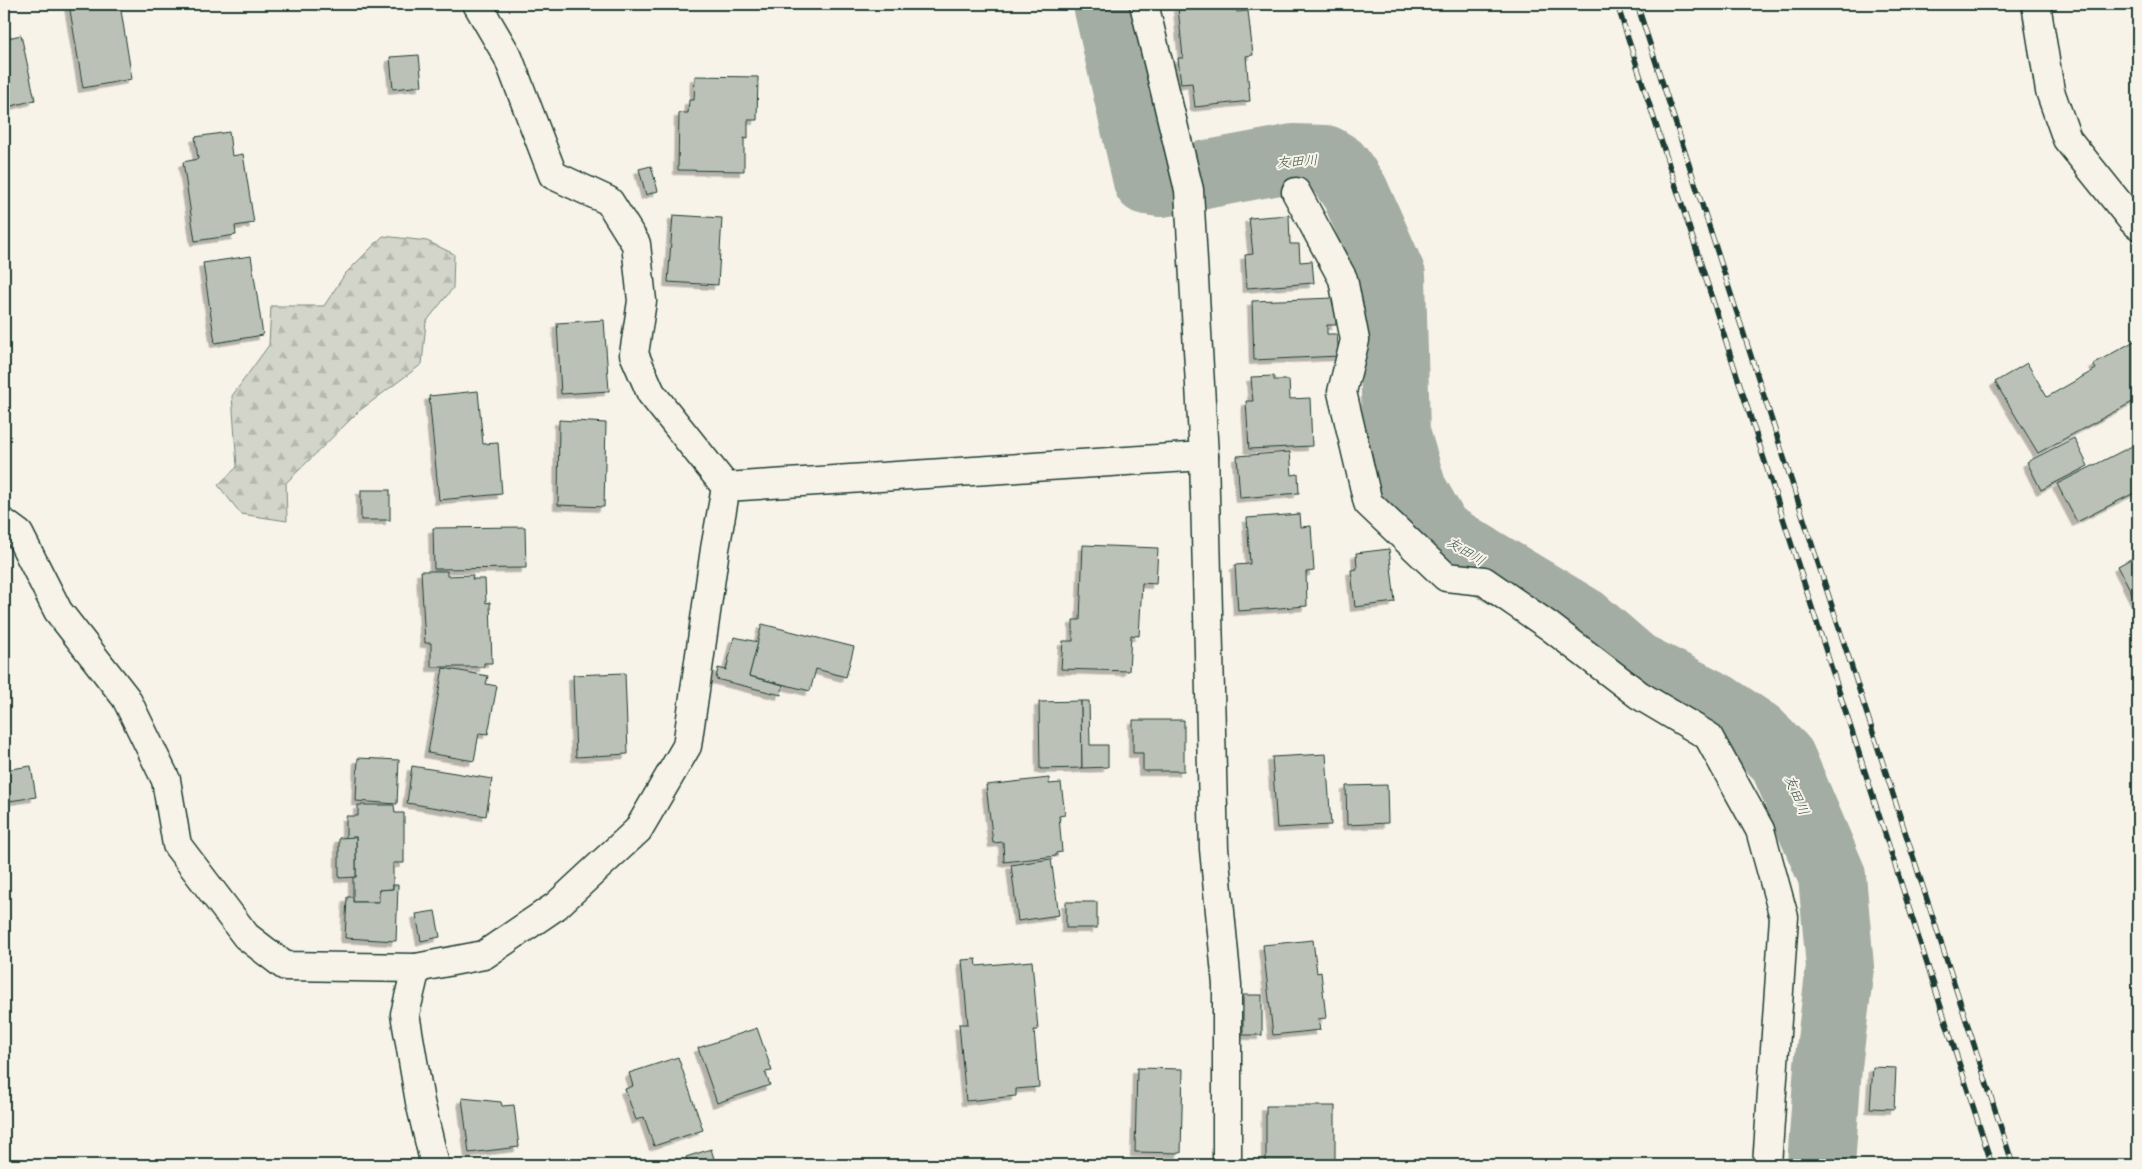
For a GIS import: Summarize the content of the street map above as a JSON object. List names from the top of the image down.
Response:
{
  "water": ["友田川"]
}
